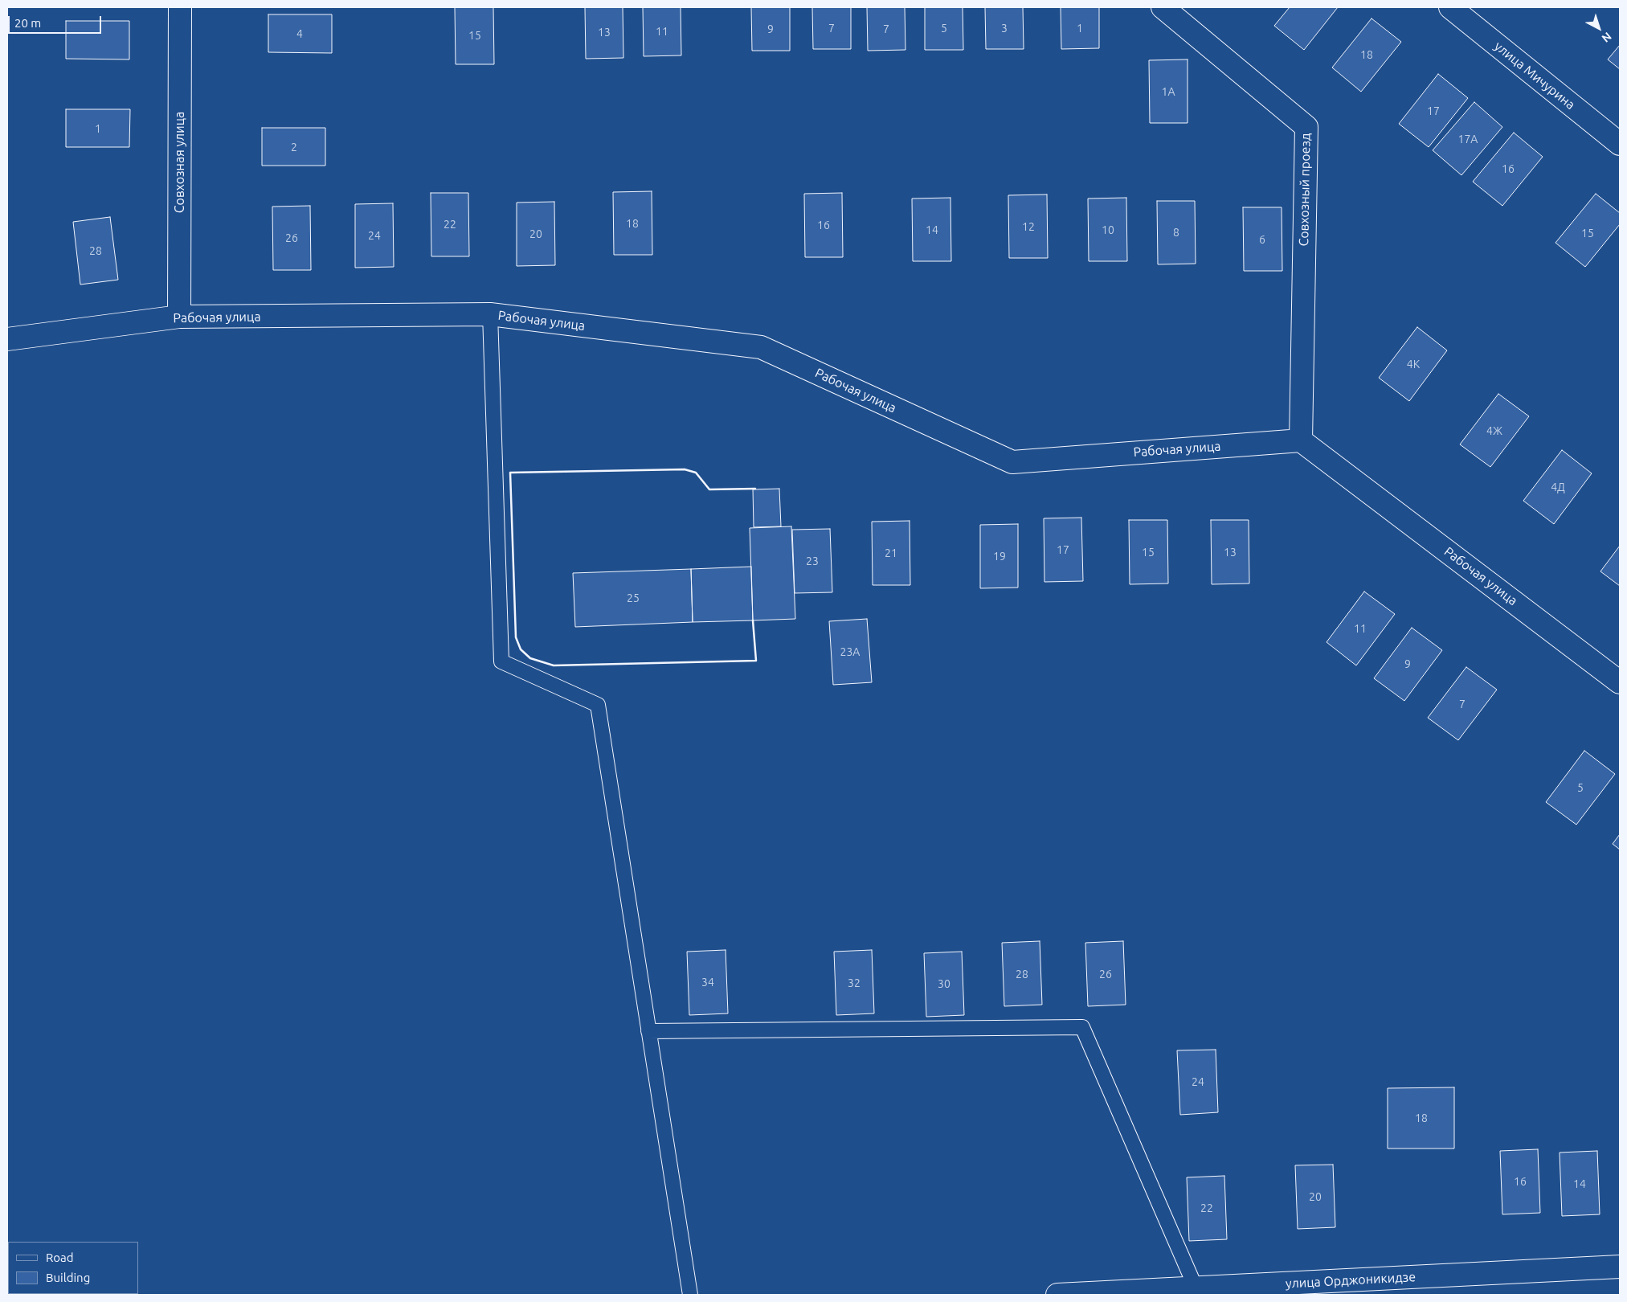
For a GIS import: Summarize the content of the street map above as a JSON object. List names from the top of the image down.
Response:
{
  "streets": {
    "street": [
      "улица Мичурина",
      "Совхозная улица",
      "Совхозный проезд",
      "Рабочая улица",
      "улица Орджоникидзе"
    ]
  },
  "crossings": [
    ["Совхозная улица", "Рабочая улица"],
    ["Совхозный проезд", "Рабочая улица"]
  ],
  "house_numbers": [
    "7",
    "5",
    "3",
    "1",
    "9",
    "7",
    "11",
    "13",
    "4",
    "15",
    "18",
    "1А",
    "17",
    "1",
    "17А",
    "2",
    "16",
    "18",
    "22",
    "16",
    "12",
    "14",
    "10",
    "8",
    "15",
    "20",
    "24",
    "26",
    "6",
    "28",
    "4К",
    "4Ж",
    "4Д",
    "17",
    "15",
    "13",
    "21",
    "19",
    "23",
    "25",
    "11",
    "23А",
    "9",
    "7",
    "5",
    "28",
    "26",
    "34",
    "32",
    "30",
    "24",
    "18",
    "16",
    "14",
    "20",
    "22"
  ],
  "legend": ["Road", "Building"],
  "scale_bar": "20 m",
  "north": "bottom right"
}
